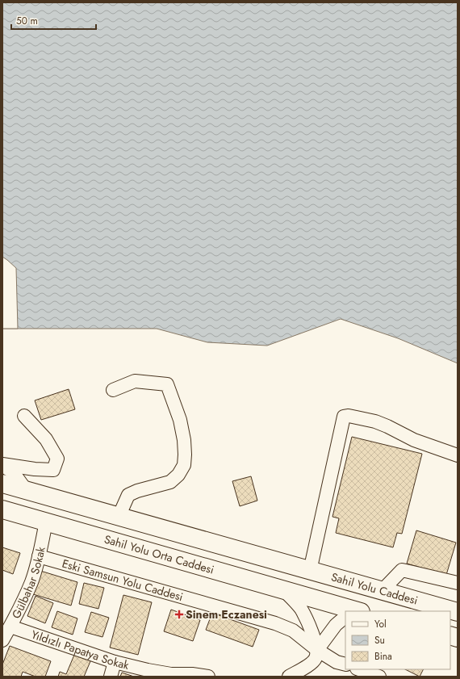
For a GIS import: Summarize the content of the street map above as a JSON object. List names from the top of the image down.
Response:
{
  "streets": {
    "highway": ["Sahil Yolu Orta Caddesi", "Sahil Yolu Caddesi"],
    "street": ["Eski Samsun Yolu Caddesi", "Gülbahar Sokak", "Yıldızlı Papatya Sokak"]
  },
  "crossings": [
    ["Sahil Yolu Orta Caddesi", "Gülbahar Sokak"],
    ["Eski Samsun Yolu Caddesi", "Gülbahar Sokak"],
    ["Gülbahar Sokak", "Yıldızlı Papatya Sokak"]
  ],
  "places": {
    "health": ["Sinem Eczanesi"]
  },
  "legend": ["Yol", "Su", "Bina"],
  "scale_bar": "50 m"
}
